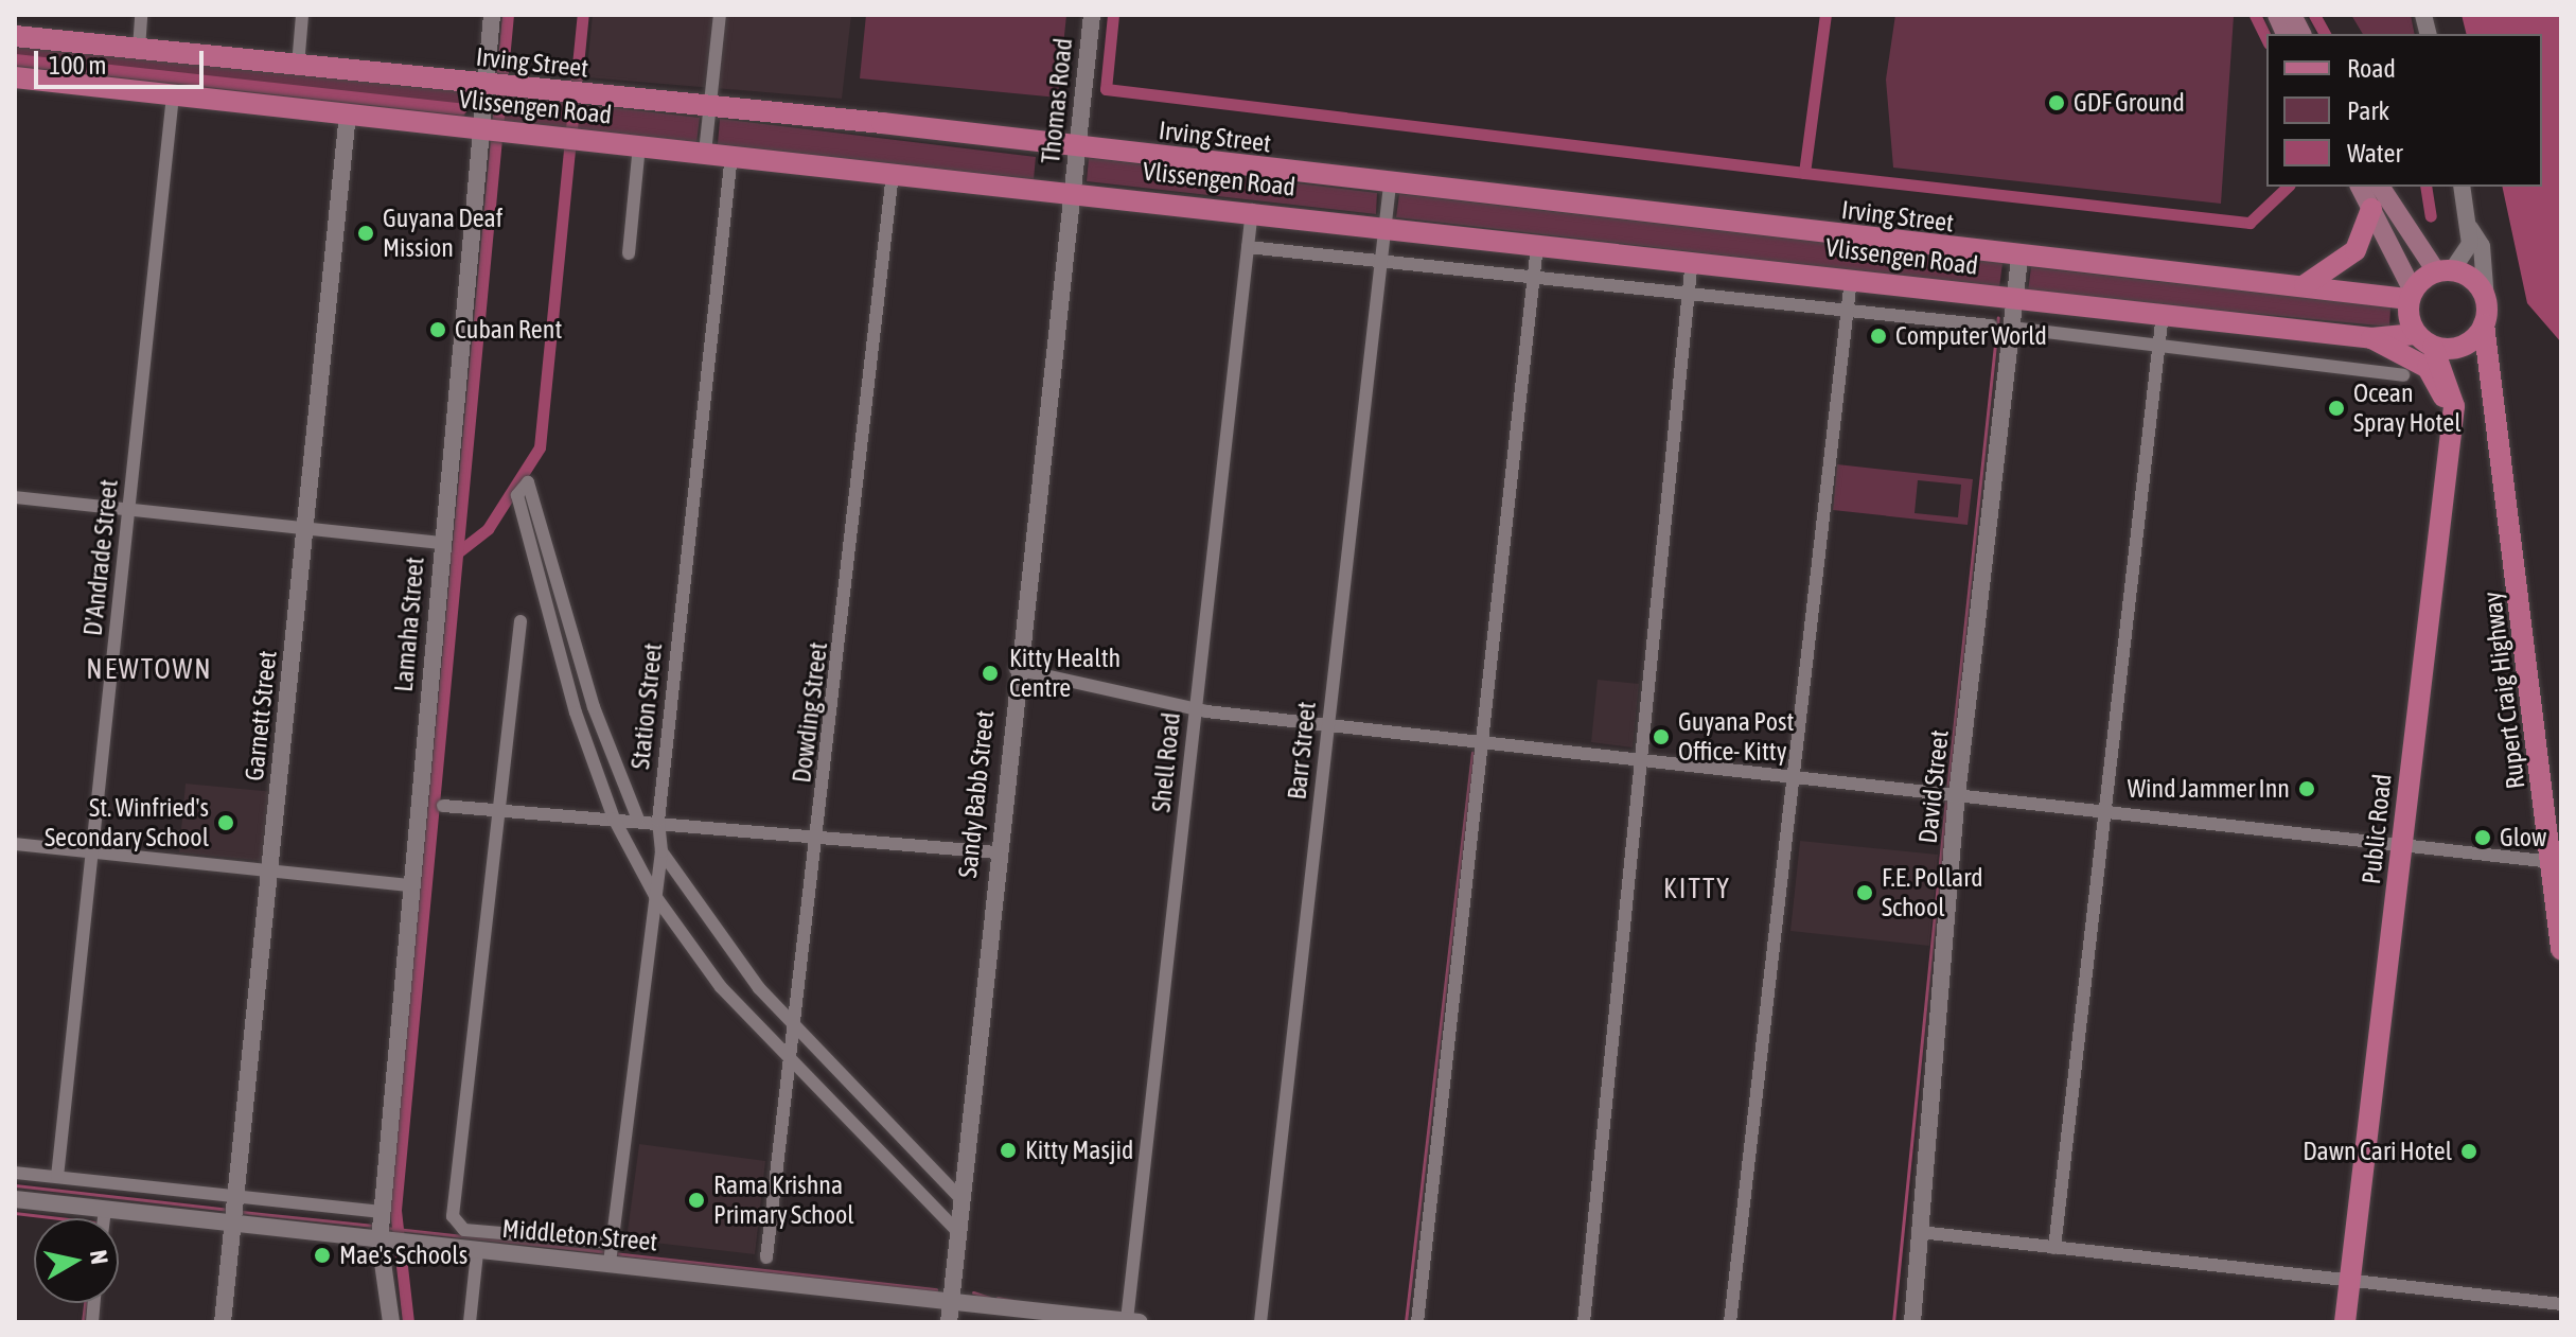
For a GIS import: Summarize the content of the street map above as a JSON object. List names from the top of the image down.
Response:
{
  "streets": {
    "main road": [
      "Irving Street",
      "Vlissengen Road",
      "Rupert Craig Highway",
      "Public Road"
    ],
    "street": [
      "Thomas Road",
      "D'Andrade Street",
      "Lamaha Street",
      "Station Street",
      "Dowding Street",
      "Garnett Street",
      "Barr Street",
      "Shell Road",
      "David Street",
      "Sandy Babb Street",
      "Middleton Street"
    ]
  },
  "crossings": [
    ["Irving Street", "Thomas Road"],
    ["Irving Street", "Vlissengen Road"],
    ["Irving Street", "Lamaha Street"],
    ["Irving Street", "Rupert Craig Highway"],
    ["Irving Street", "Barr Street"],
    ["Irving Street", "David Street"],
    ["Irving Street", "Public Road"],
    ["Thomas Road", "Vlissengen Road"],
    ["Thomas Road", "Sandy Babb Street"],
    ["Vlissengen Road", "D'Andrade Street"],
    ["Vlissengen Road", "Lamaha Street"],
    ["Vlissengen Road", "Rupert Craig Highway"],
    ["Vlissengen Road", "Station Street"],
    ["Vlissengen Road", "Dowding Street"],
    ["Vlissengen Road", "Garnett Street"],
    ["Vlissengen Road", "Barr Street"],
    ["Vlissengen Road", "Shell Road"],
    ["Vlissengen Road", "David Street"],
    ["Vlissengen Road", "Sandy Babb Street"],
    ["Vlissengen Road", "Public Road"],
    ["Lamaha Street", "Middleton Street"],
    ["Rupert Craig Highway", "Public Road"],
    ["Station Street", "Middleton Street"],
    ["Garnett Street", "Middleton Street"],
    ["Shell Road", "Middleton Street"],
    ["Sandy Babb Street", "Middleton Street"]
  ],
  "districts": ["NEWTOWN", "KITTY"],
  "places": [
    "GDF Ground",
    "Guyana Deaf Mission",
    "Cuban Rent",
    "Computer World",
    "Ocean Spray Hotel",
    "Kitty Health Centre",
    "Guyana Post Office- Kitty",
    "Wind Jammer Inn",
    "St. Winfried's Secondary School",
    "Glow",
    "F.E. Pollard School",
    "Kitty Masjid",
    "Dawn Cari Hotel",
    "Rama Krishna Primary School",
    "Mae's Schools"
  ],
  "legend": ["Road", "Park", "Water"],
  "scale_bar": "100 m",
  "north": "right"
}
